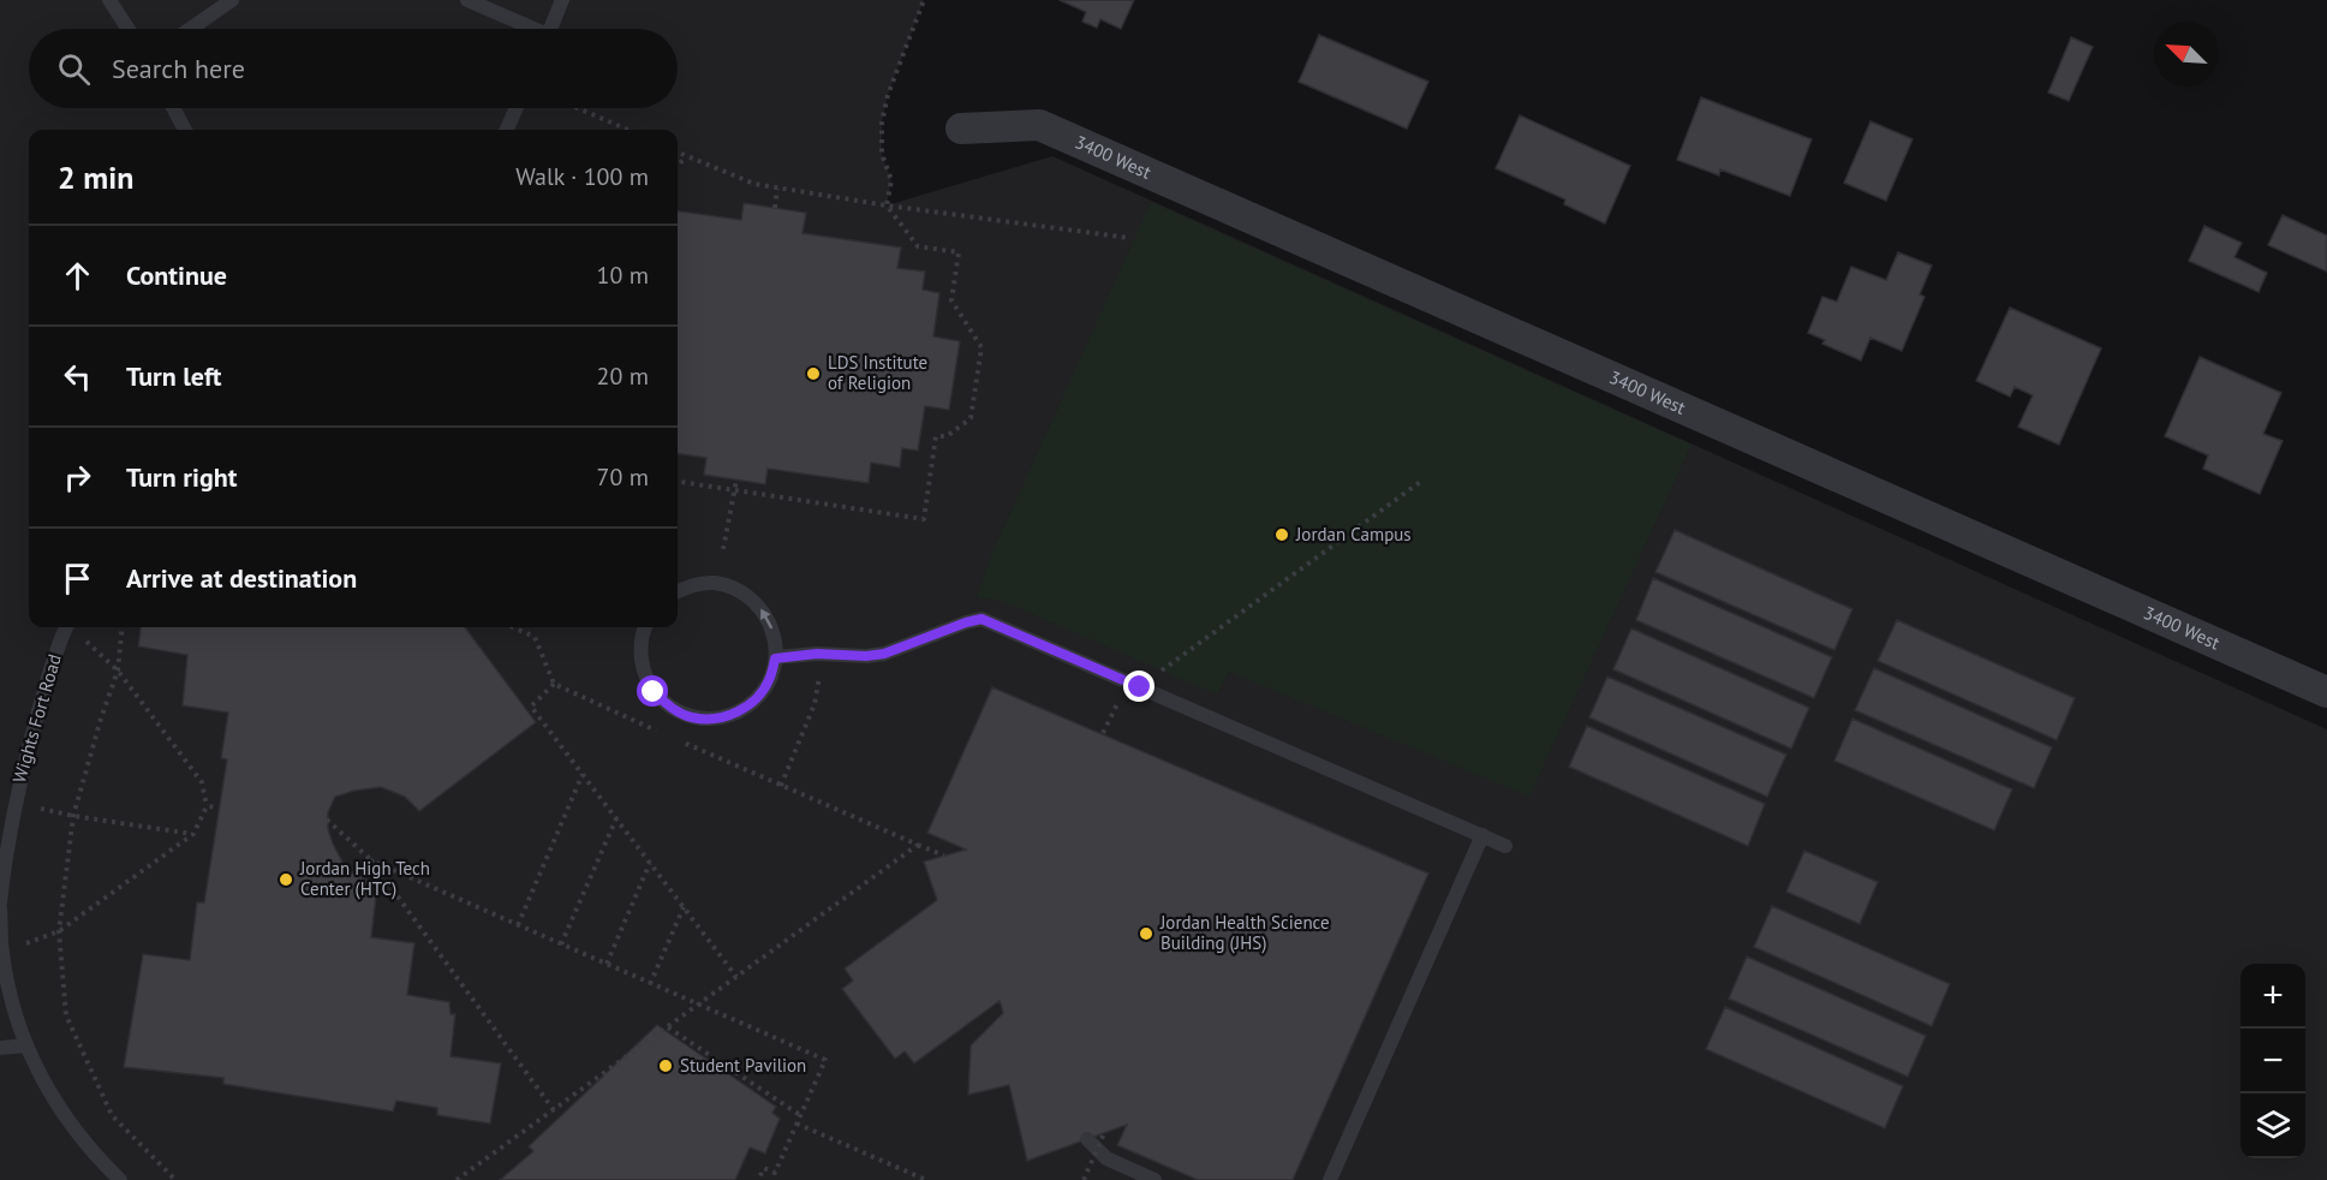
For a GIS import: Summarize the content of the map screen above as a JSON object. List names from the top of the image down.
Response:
{
  "streets": {
    "street": ["3400 West"],
    "lane": ["Wights Fort Road"]
  },
  "places": [
    "LDS Institute of Religion",
    "Jordan Campus",
    "Jordan High Tech Center (HTC)",
    "Jordan Health Science Building (JHS)",
    "Student Pavilion"
  ],
  "north": "top left",
  "page": {
    "search": "Search here",
    "heading": ["2 min", "Walk · 100 m"],
    "list": [
      ["Continue", "10 m"],
      ["Turn left", "20 m"],
      ["Turn right", "70 m"],
      "Arrive at destination"
    ],
    "map_buttons": ["+", "−"]
  }
}
